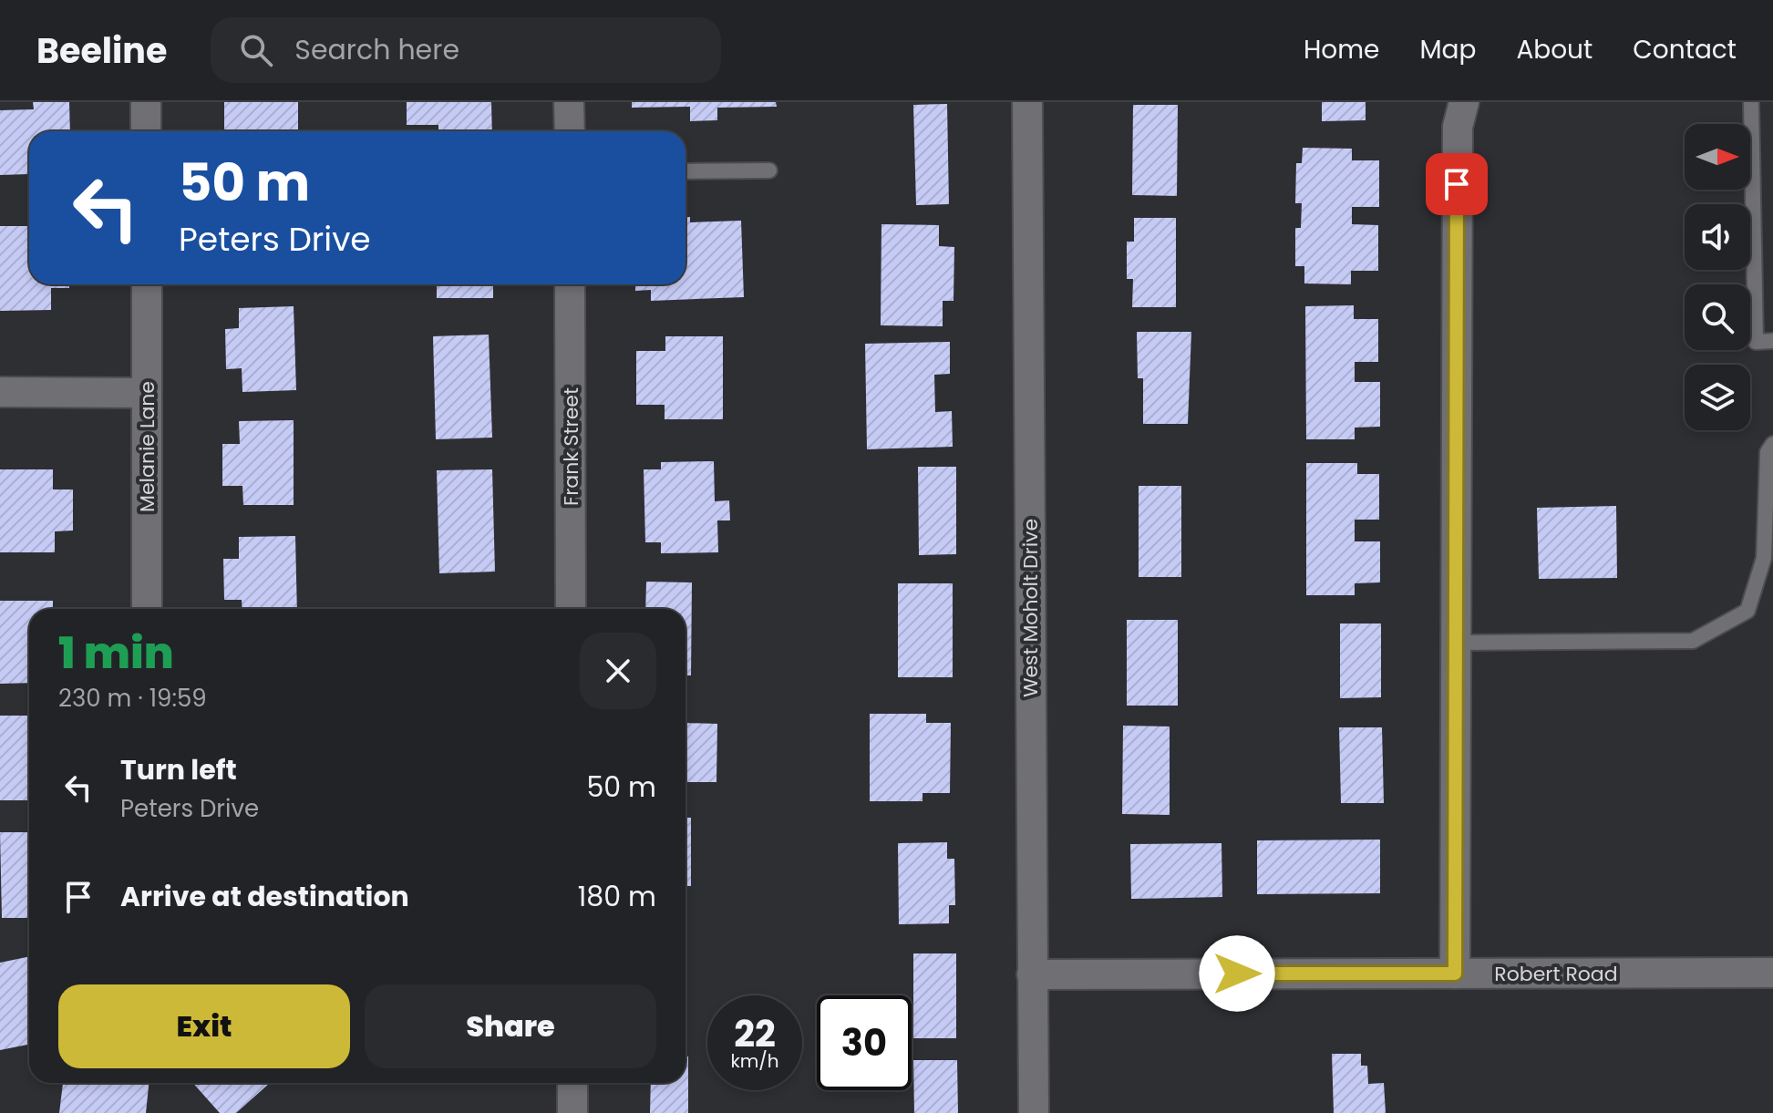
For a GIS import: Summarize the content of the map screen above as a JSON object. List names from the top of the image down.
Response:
{
  "streets": {
    "street": [
      "Melanie Lane",
      "Frank Street",
      "West Moholt Drive",
      "Robert Road"
    ]
  },
  "crossings": [
    ["West Moholt Drive", "Robert Road"]
  ],
  "north": "right",
  "page": {
    "header": "Beeline",
    "search": "Search here",
    "nav": [
      "Home",
      "Map",
      "About",
      "Contact"
    ],
    "turn": ["50 m", "Peters Drive"],
    "heading": ["1 min", "230 m · 19:59"],
    "list": [
      {
        "name": "Turn left",
        "note": "Peters Drive",
        "value": "50 m"
      },
      {
        "name": "Arrive at destination",
        "value": "180 m"
      }
    ],
    "buttons": ["Exit", "Share"],
    "speed": "22 km/h",
    "limit": "30"
  }
}
